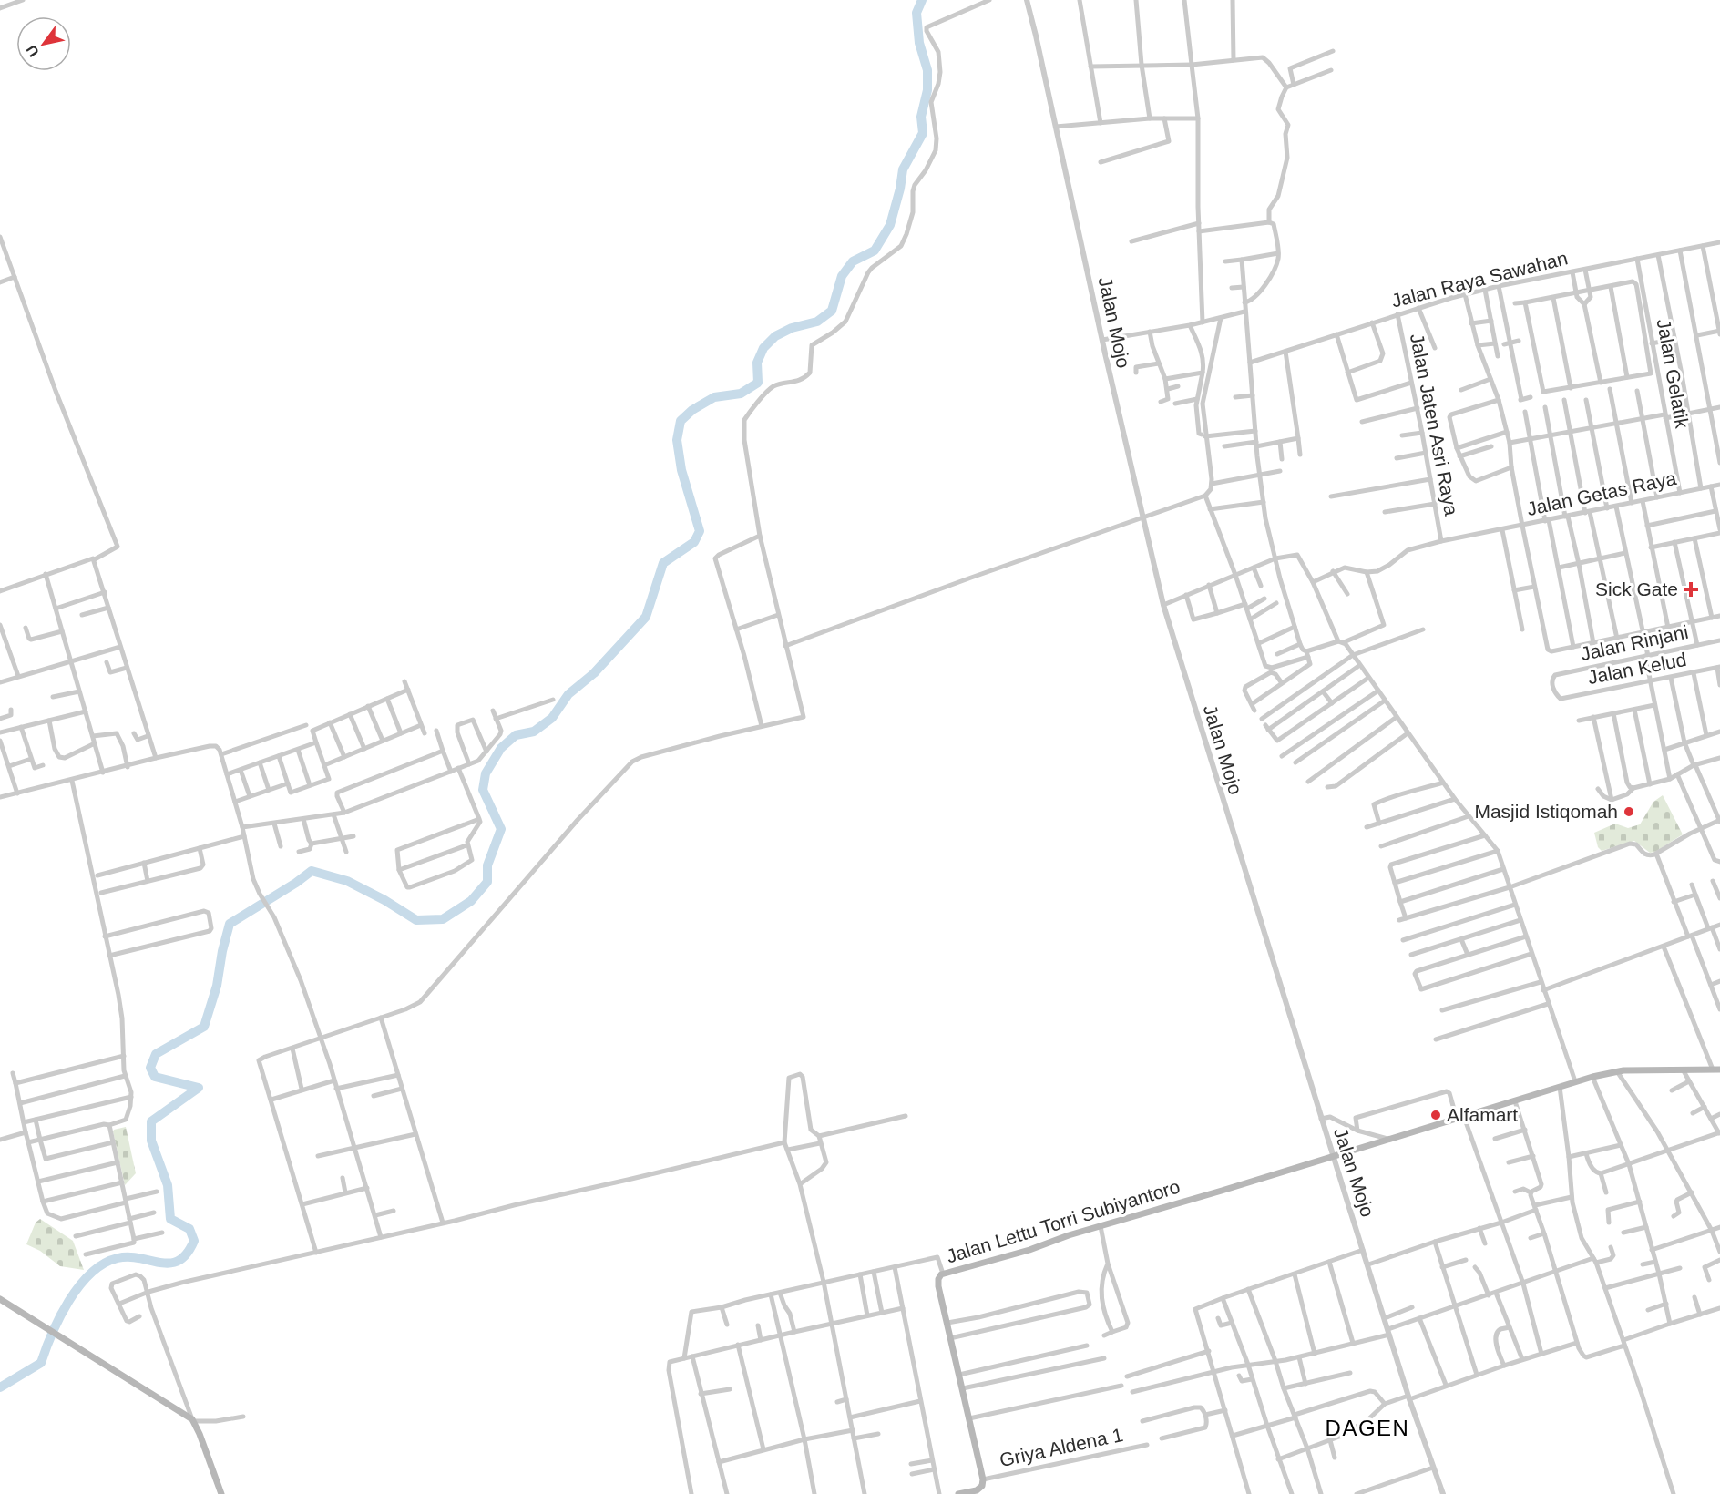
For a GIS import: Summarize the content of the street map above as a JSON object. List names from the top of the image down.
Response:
{
  "streets": {
    "main road": ["Jalan Lettu Torri Subiyantoro"],
    "street": [
      "Jalan Raya Sawahan",
      "Jalan Mojo",
      "Jalan Gelatik",
      "Jalan Jaten Asri Raya",
      "Jalan Getas Raya",
      "Jalan Rinjani",
      "Jalan Kelud",
      "Griya Aldena 1"
    ]
  },
  "crossings": [
    ["Jalan Raya Sawahan", "Jalan Gelatik"],
    ["Jalan Raya Sawahan", "Jalan Jaten Asri Raya"],
    ["Jalan Mojo", "Jalan Lettu Torri Subiyantoro"],
    ["Jalan Gelatik", "Jalan Getas Raya"],
    ["Jalan Jaten Asri Raya", "Jalan Getas Raya"],
    ["Jalan Rinjani", "Jalan Kelud"],
    ["Jalan Lettu Torri Subiyantoro", "Griya Aldena 1"]
  ],
  "districts": ["DAGEN"],
  "places": {
    "health": ["Sick Gate"],
    "other": ["Masjid Istiqomah", "Alfamart"]
  },
  "north": "bottom left"
}
